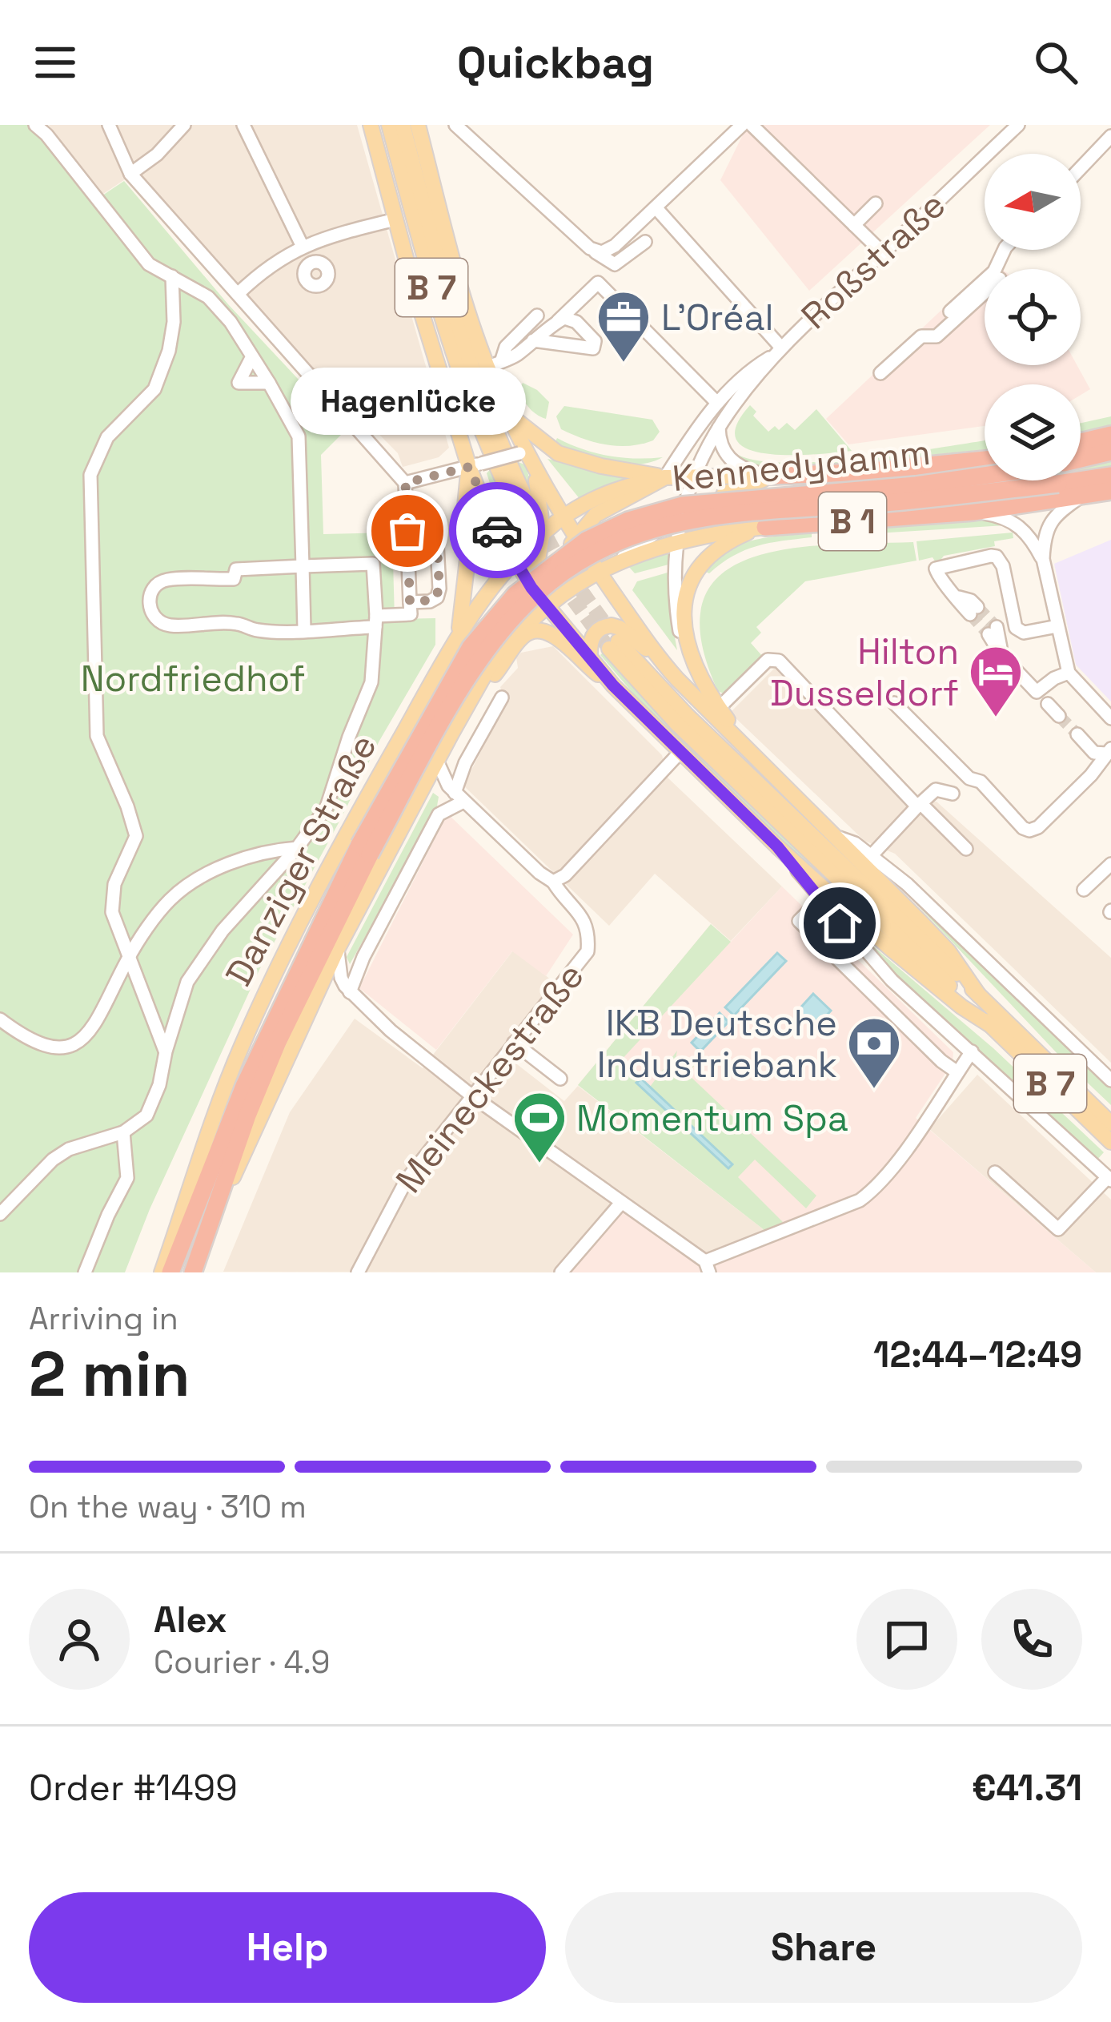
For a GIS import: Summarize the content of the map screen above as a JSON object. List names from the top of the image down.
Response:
{
  "streets": {
    "highway": ["Kennedydamm", "B 1", "Danziger Straße"],
    "main road": ["B 7"],
    "street": ["Roßstraße", "Meineckestraße"]
  },
  "crossings": [
    ["Roßstraße", "Kennedydamm"],
    ["Roßstraße", "B 1"],
    ["Kennedydamm", "B 1"],
    ["Kennedydamm", "Danziger Straße"]
  ],
  "parks": ["Nordfriedhof"],
  "places": {
    "office": ["L'Oréal"],
    "other": ["Hagenlücke"],
    "hotel": ["Hilton Dusseldorf"],
    "bank": ["IKB Deutsche Industriebank"],
    "sports": ["Momentum Spa"]
  },
  "north": "left",
  "page": {
    "header": "Quickbag",
    "bubble": "Hagenlücke",
    "heading": ["2 min", "Arriving in", "12:44–12:49"],
    "panel": [
      "Alex",
      "Courier · 4.9",
      "Order #1499",
      "€41.31"
    ],
    "bar": "On the way · 310 m",
    "buttons": ["Help", "Share"]
  }
}
